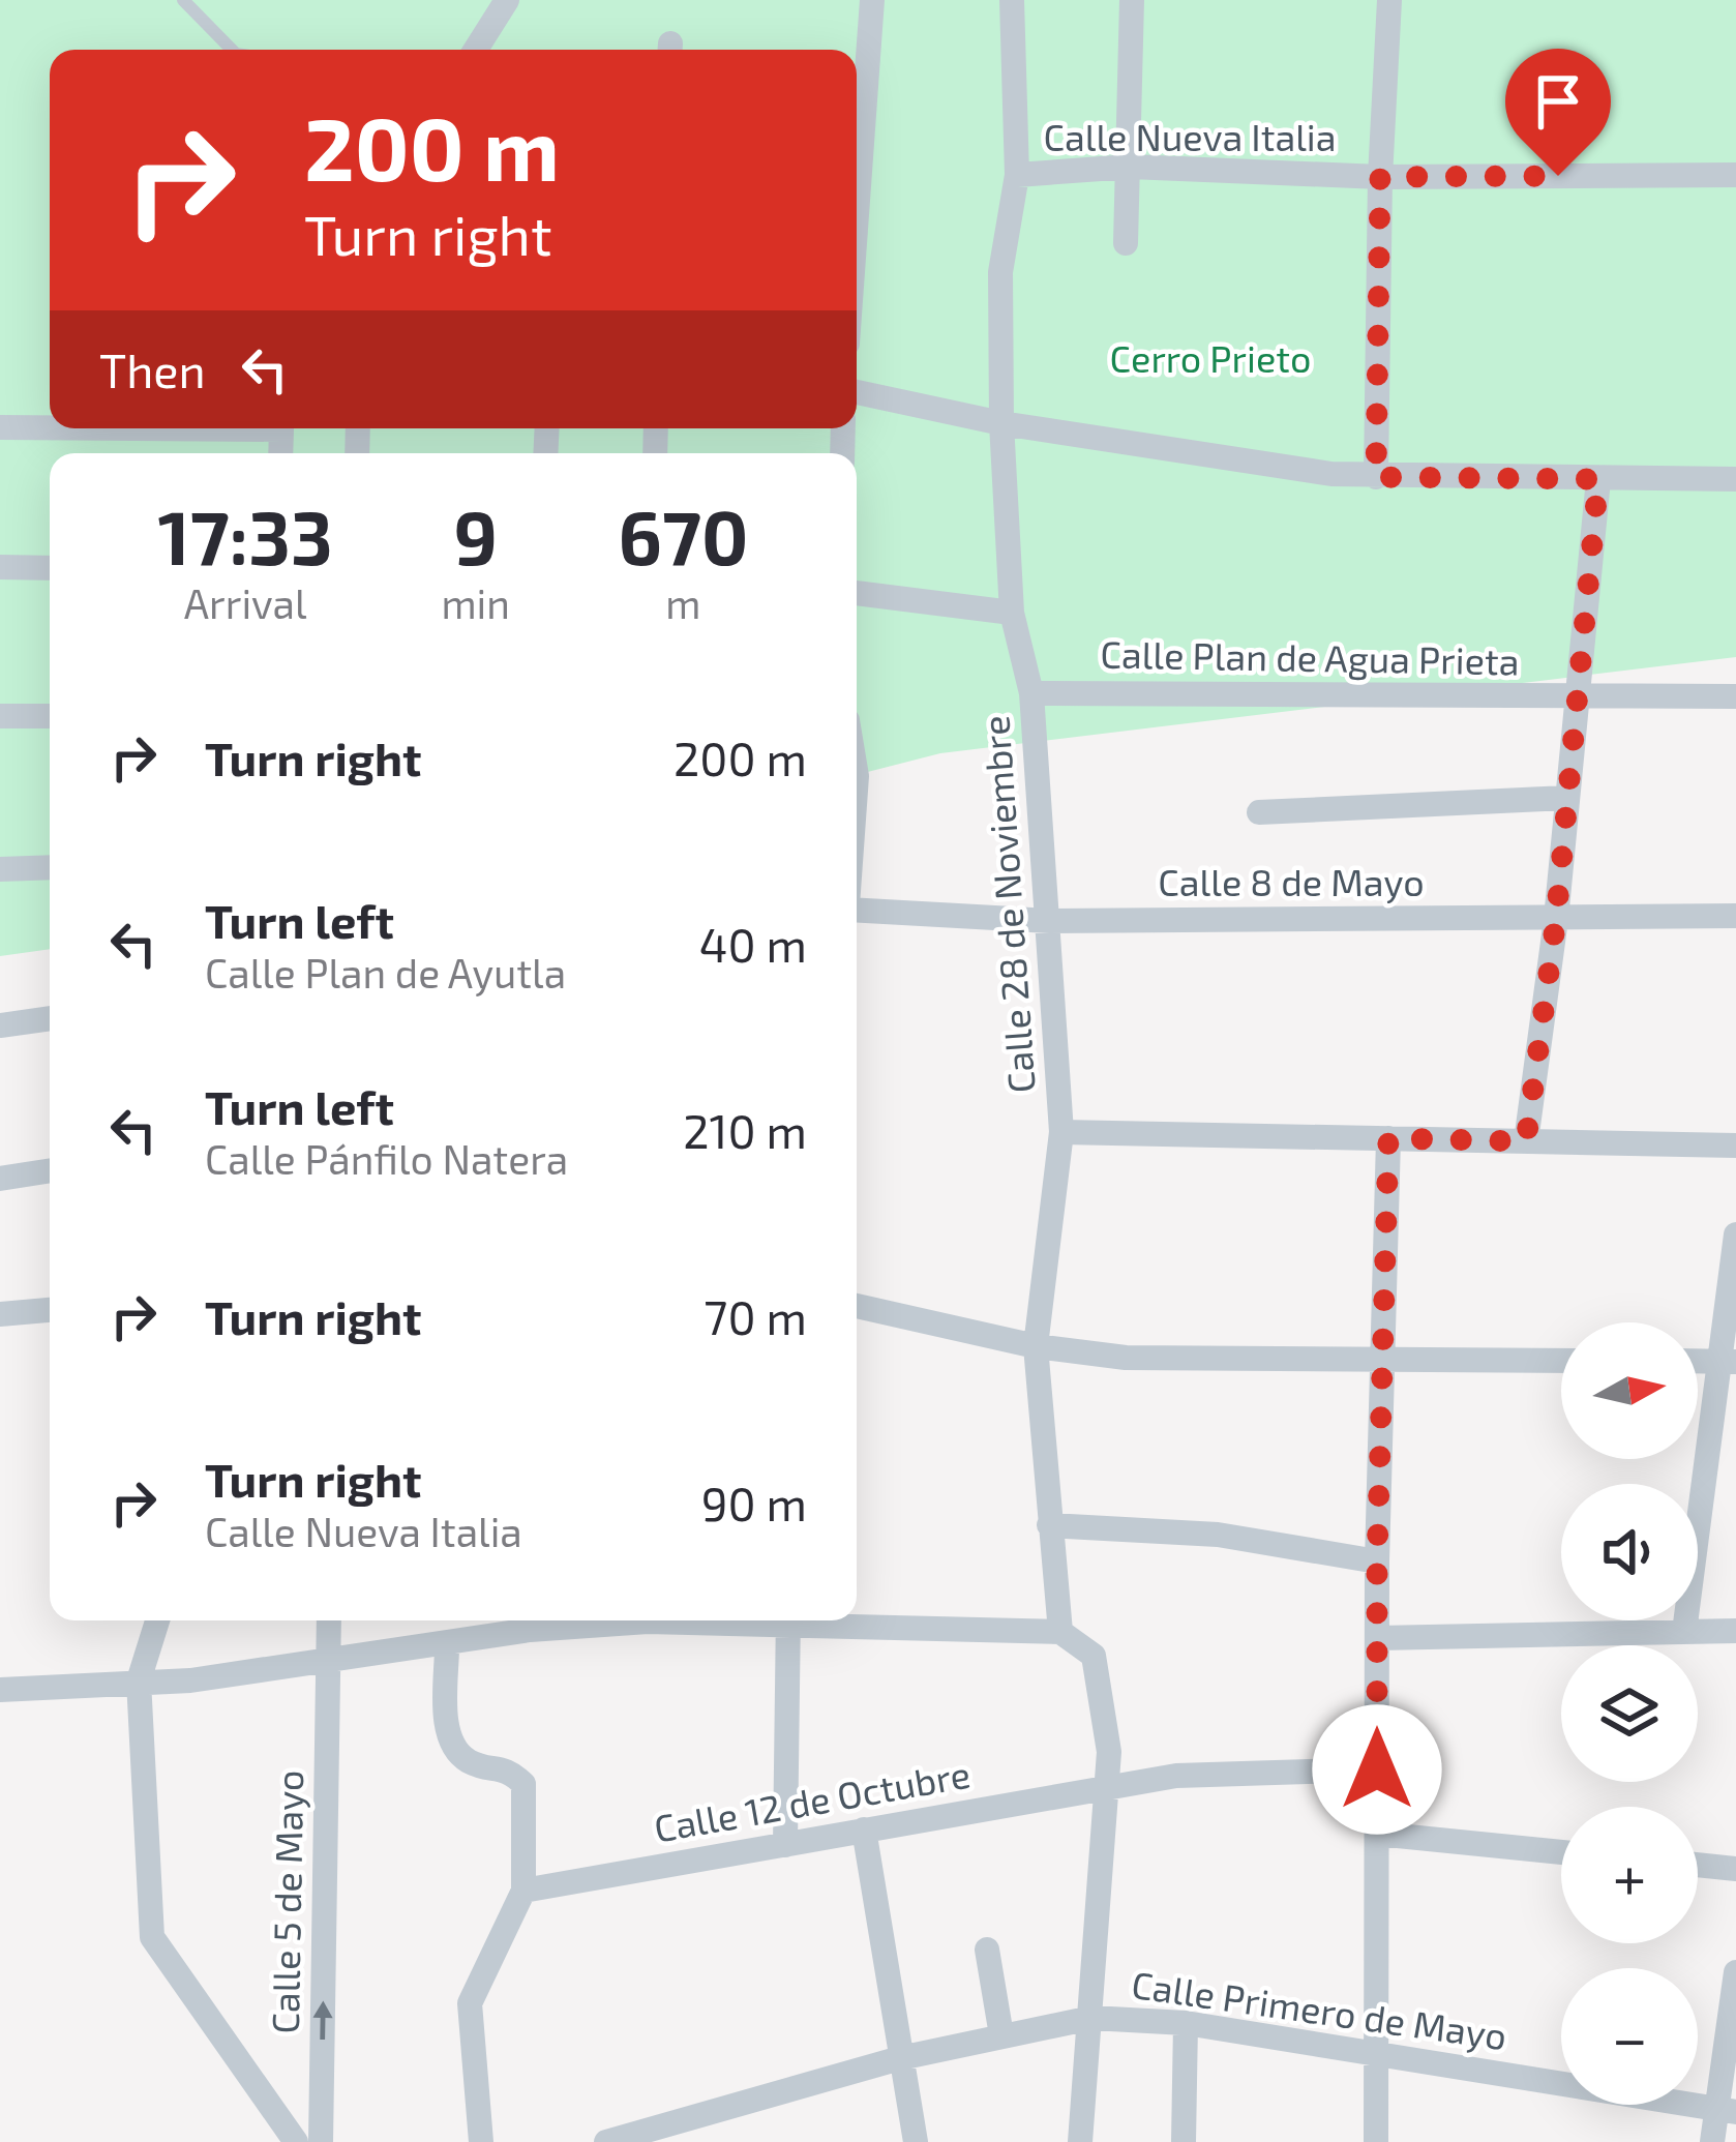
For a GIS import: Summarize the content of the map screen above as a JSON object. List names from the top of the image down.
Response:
{
  "streets": {
    "street": [
      "Calle Nueva Italia",
      "Calle Plan de Agua Prieta",
      "Calle 8 de Mayo",
      "Calle 28 de Noviembre",
      "Calle 12 de Octubre",
      "Calle 5 de Mayo",
      "Calle Primero de Mayo"
    ]
  },
  "crossings": [
    ["Calle Nueva Italia", "Calle 28 de Noviembre"],
    ["Calle Plan de Agua Prieta", "Calle 28 de Noviembre"],
    ["Calle 8 de Mayo", "Calle 28 de Noviembre"]
  ],
  "parks": ["Cerro Prieto"],
  "north": "right",
  "page": {
    "turn": ["200 m", "Turn right"],
    "then": "Then",
    "eta": [
      "17:33",
      "Arrival",
      "9",
      "min",
      "670",
      "m"
    ],
    "list": [
      {
        "name": "Turn right",
        "value": "200 m"
      },
      {
        "name": "Turn left",
        "note": "Calle Plan de Ayutla",
        "value": "40 m"
      },
      {
        "name": "Turn left",
        "note": "Calle Pánfilo Natera",
        "value": "210 m"
      },
      {
        "name": "Turn right",
        "value": "70 m"
      },
      {
        "name": "Turn right",
        "note": "Calle Nueva Italia",
        "value": "90 m"
      }
    ],
    "map_buttons": ["+", "−"]
  }
}
